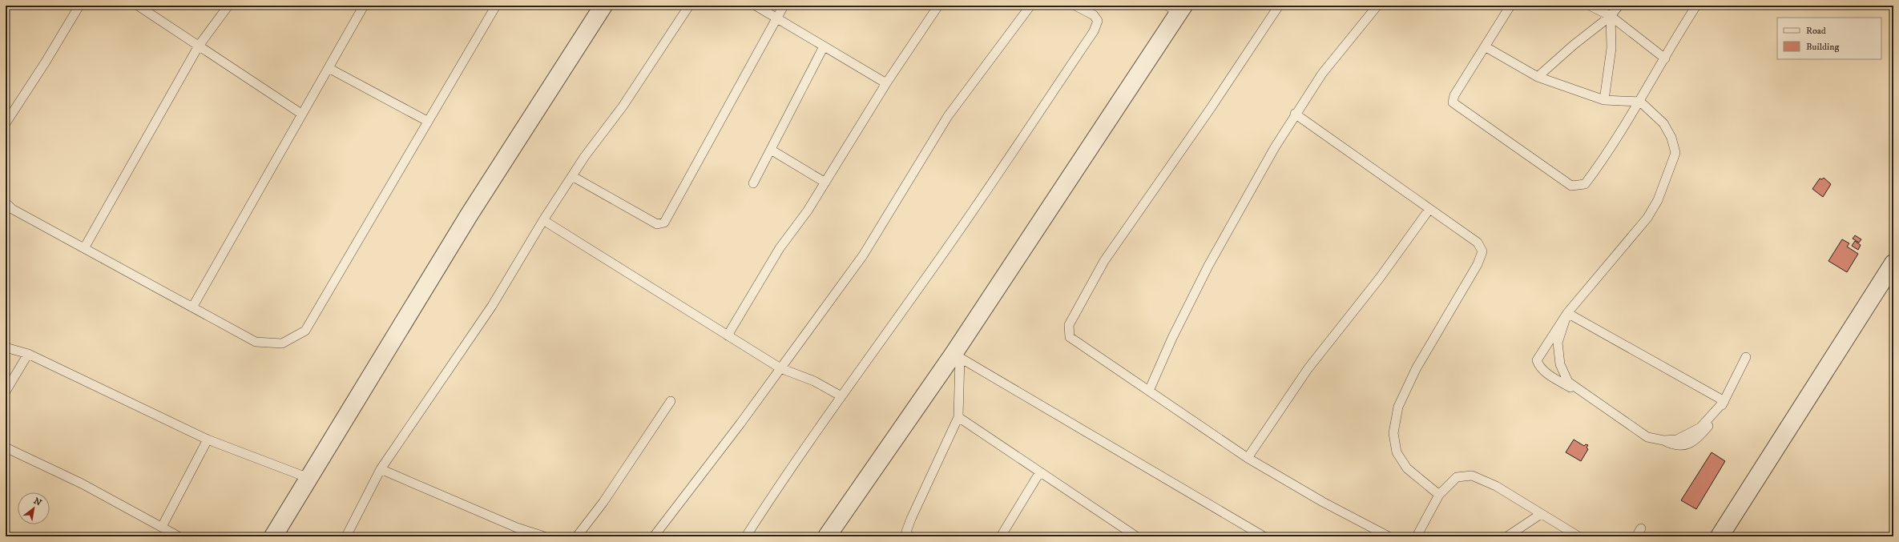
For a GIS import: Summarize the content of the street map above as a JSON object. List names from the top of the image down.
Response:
{
  "legend": ["Road", "Building"],
  "north": "top right"
}
